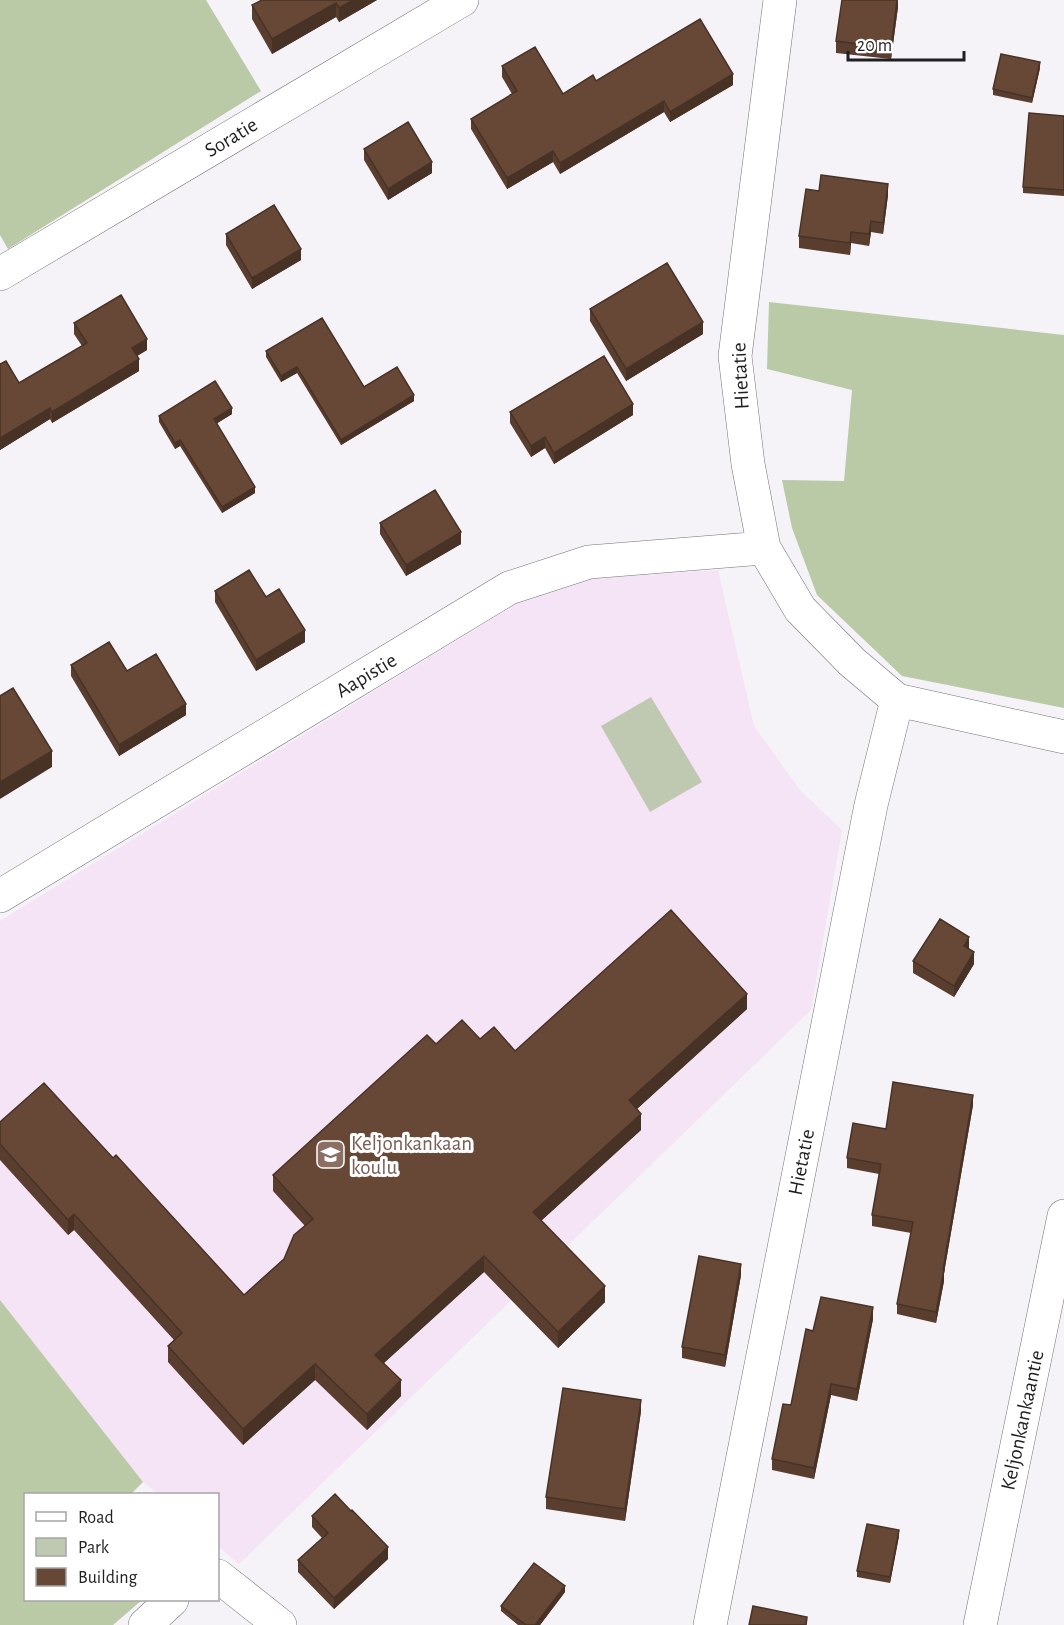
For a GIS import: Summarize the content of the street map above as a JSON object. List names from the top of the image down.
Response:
{
  "streets": {
    "street": [
      "Soratie",
      "Hietatie",
      "Aapistie",
      "Keljonkankaantie"
    ]
  },
  "crossings": [
    ["Hietatie", "Aapistie"]
  ],
  "places": {
    "school or university": ["Keljonkankaan koulu"]
  },
  "legend": ["Road", "Park", "Building"],
  "scale_bar": "20 m"
}
